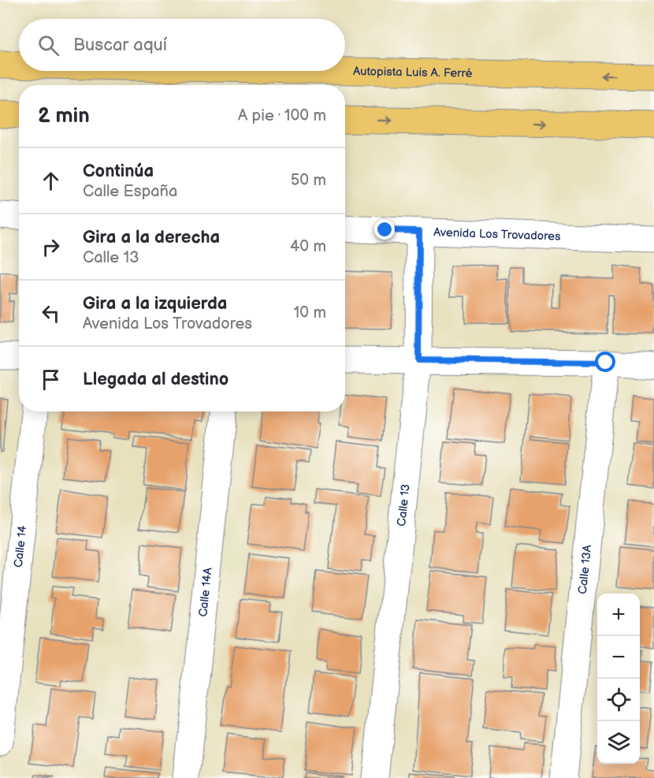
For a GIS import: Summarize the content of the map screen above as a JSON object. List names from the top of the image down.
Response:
{
  "streets": {
    "highway": ["Autopista Luis A. Ferré"],
    "street": [
      "Avenida Los Trovadores",
      "Calle 13",
      "Calle 14",
      "Calle 13A",
      "Calle 14A"
    ]
  },
  "crossings": [
    ["Avenida Los Trovadores", "Calle 13"]
  ],
  "page": {
    "search": "Buscar aquí",
    "heading": ["2 min", "A pie · 100 m"],
    "list": [
      ["Continúa", "Calle España", "50 m"],
      ["Gira a la derecha", "Calle 13", "40 m"],
      ["Gira a la izquierda", "Avenida Los Trovadores", "10 m"],
      "Llegada al destino"
    ],
    "map_buttons": ["+", "−"]
  }
}
